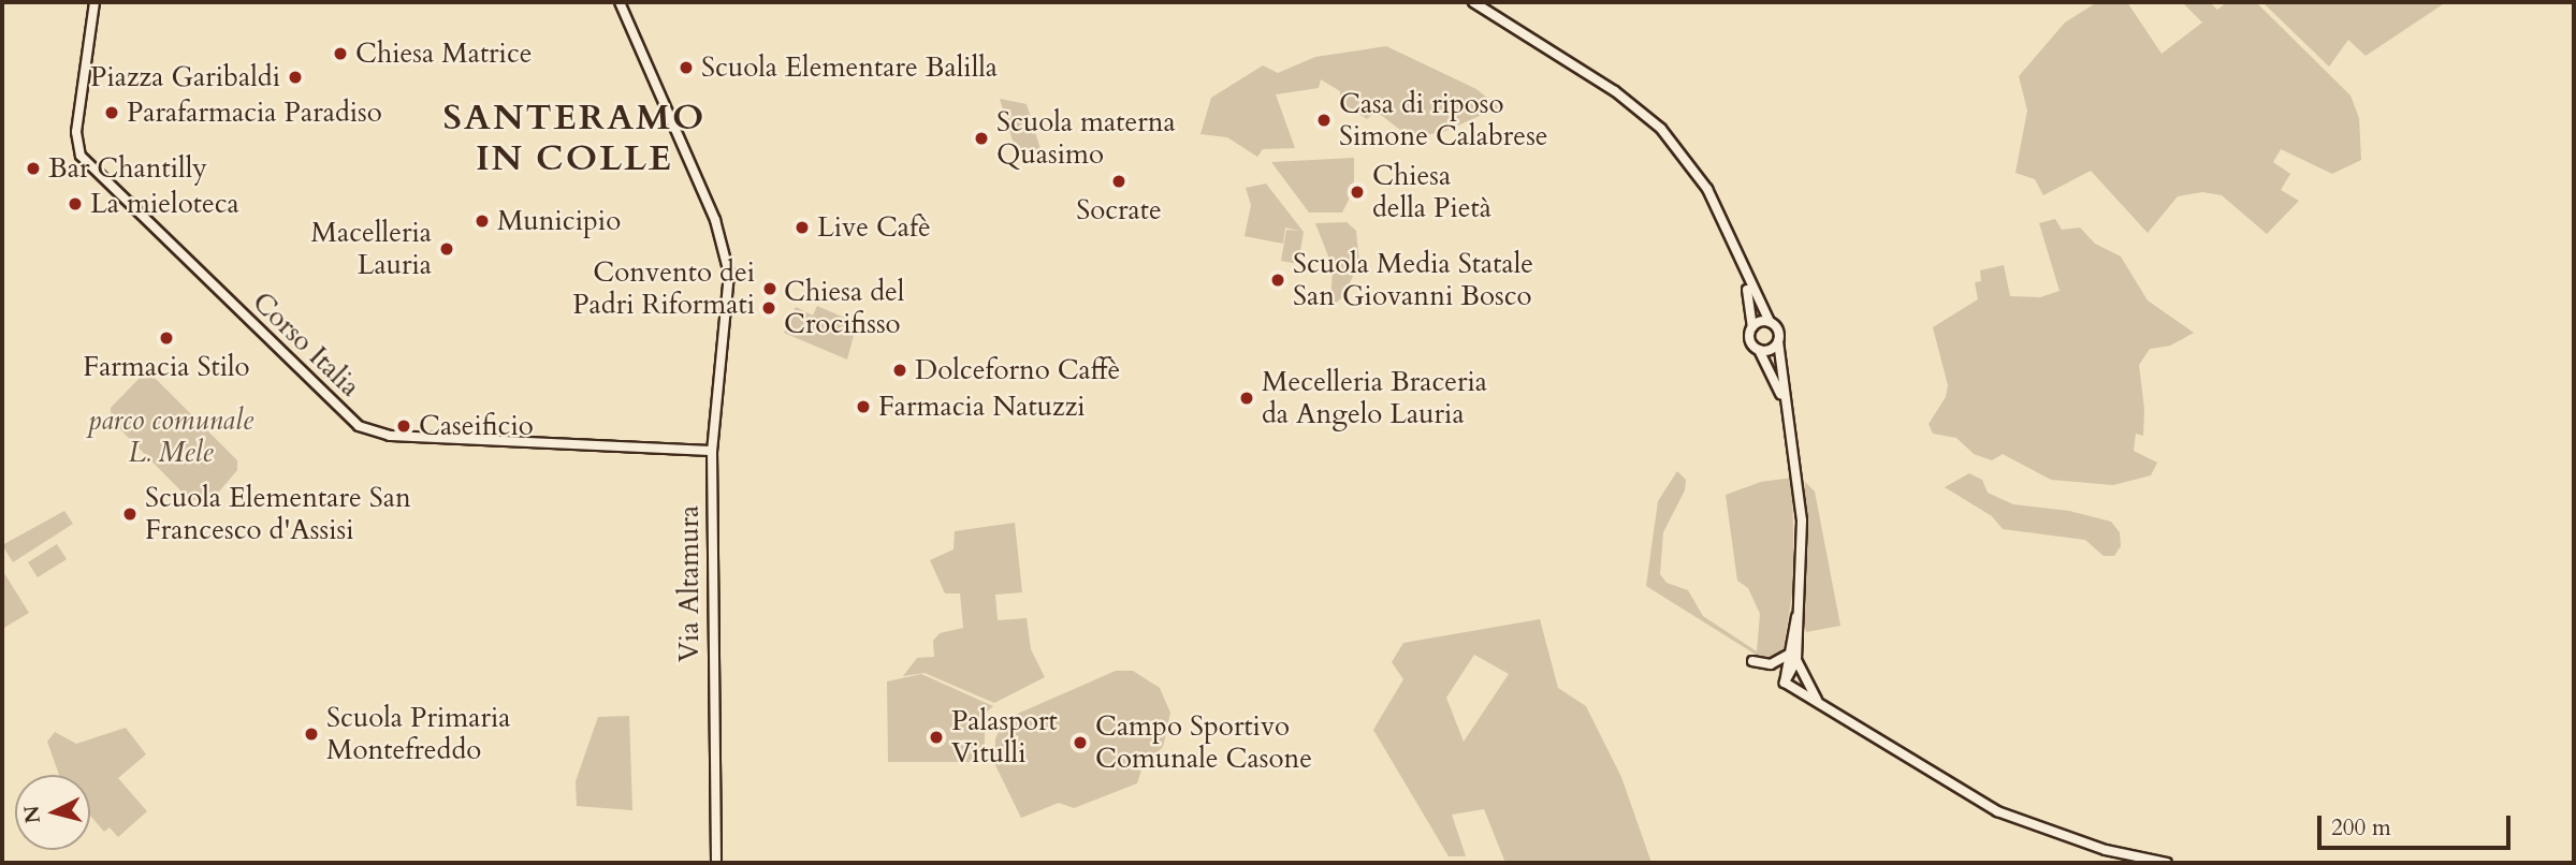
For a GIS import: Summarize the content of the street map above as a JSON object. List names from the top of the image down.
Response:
{
  "streets": {
    "main road": ["Corso Italia", "Via Altamura"]
  },
  "crossings": [
    ["Corso Italia", "Via Altamura"]
  ],
  "districts": ["SANTERAMO IN COLLE"],
  "parks": ["parco comunale L. Mele"],
  "places": [
    "Chiesa Matrice",
    "Scuola Elementare Balilla",
    "Piazza Garibaldi",
    "Parafarmacia Paradiso",
    "Casa di riposo Simone Calabrese",
    "Scuola materna Quasimo",
    "Bar Chantilly",
    "Socrate",
    "Chiesa della Pietà",
    "La mieloteca",
    "Municipio",
    "Live Cafè",
    "Macelleria Lauria",
    "Scuola Media Statale San Giovanni Bosco",
    "Convento dei Padri Riformati",
    "Chiesa del Crocifisso",
    "Farmacia Stilo",
    "Dolceforno Caffè",
    "Mecelleria Braceria da Angelo Lauria",
    "Farmacia Natuzzi",
    "Caseificio",
    "Scuola Elementare San Francesco d'Assisi",
    "Scuola Primaria Montefreddo",
    "Palasport Vitulli",
    "Campo Sportivo Comunale Casone"
  ],
  "scale_bar": "200 m",
  "north": "left"
}
